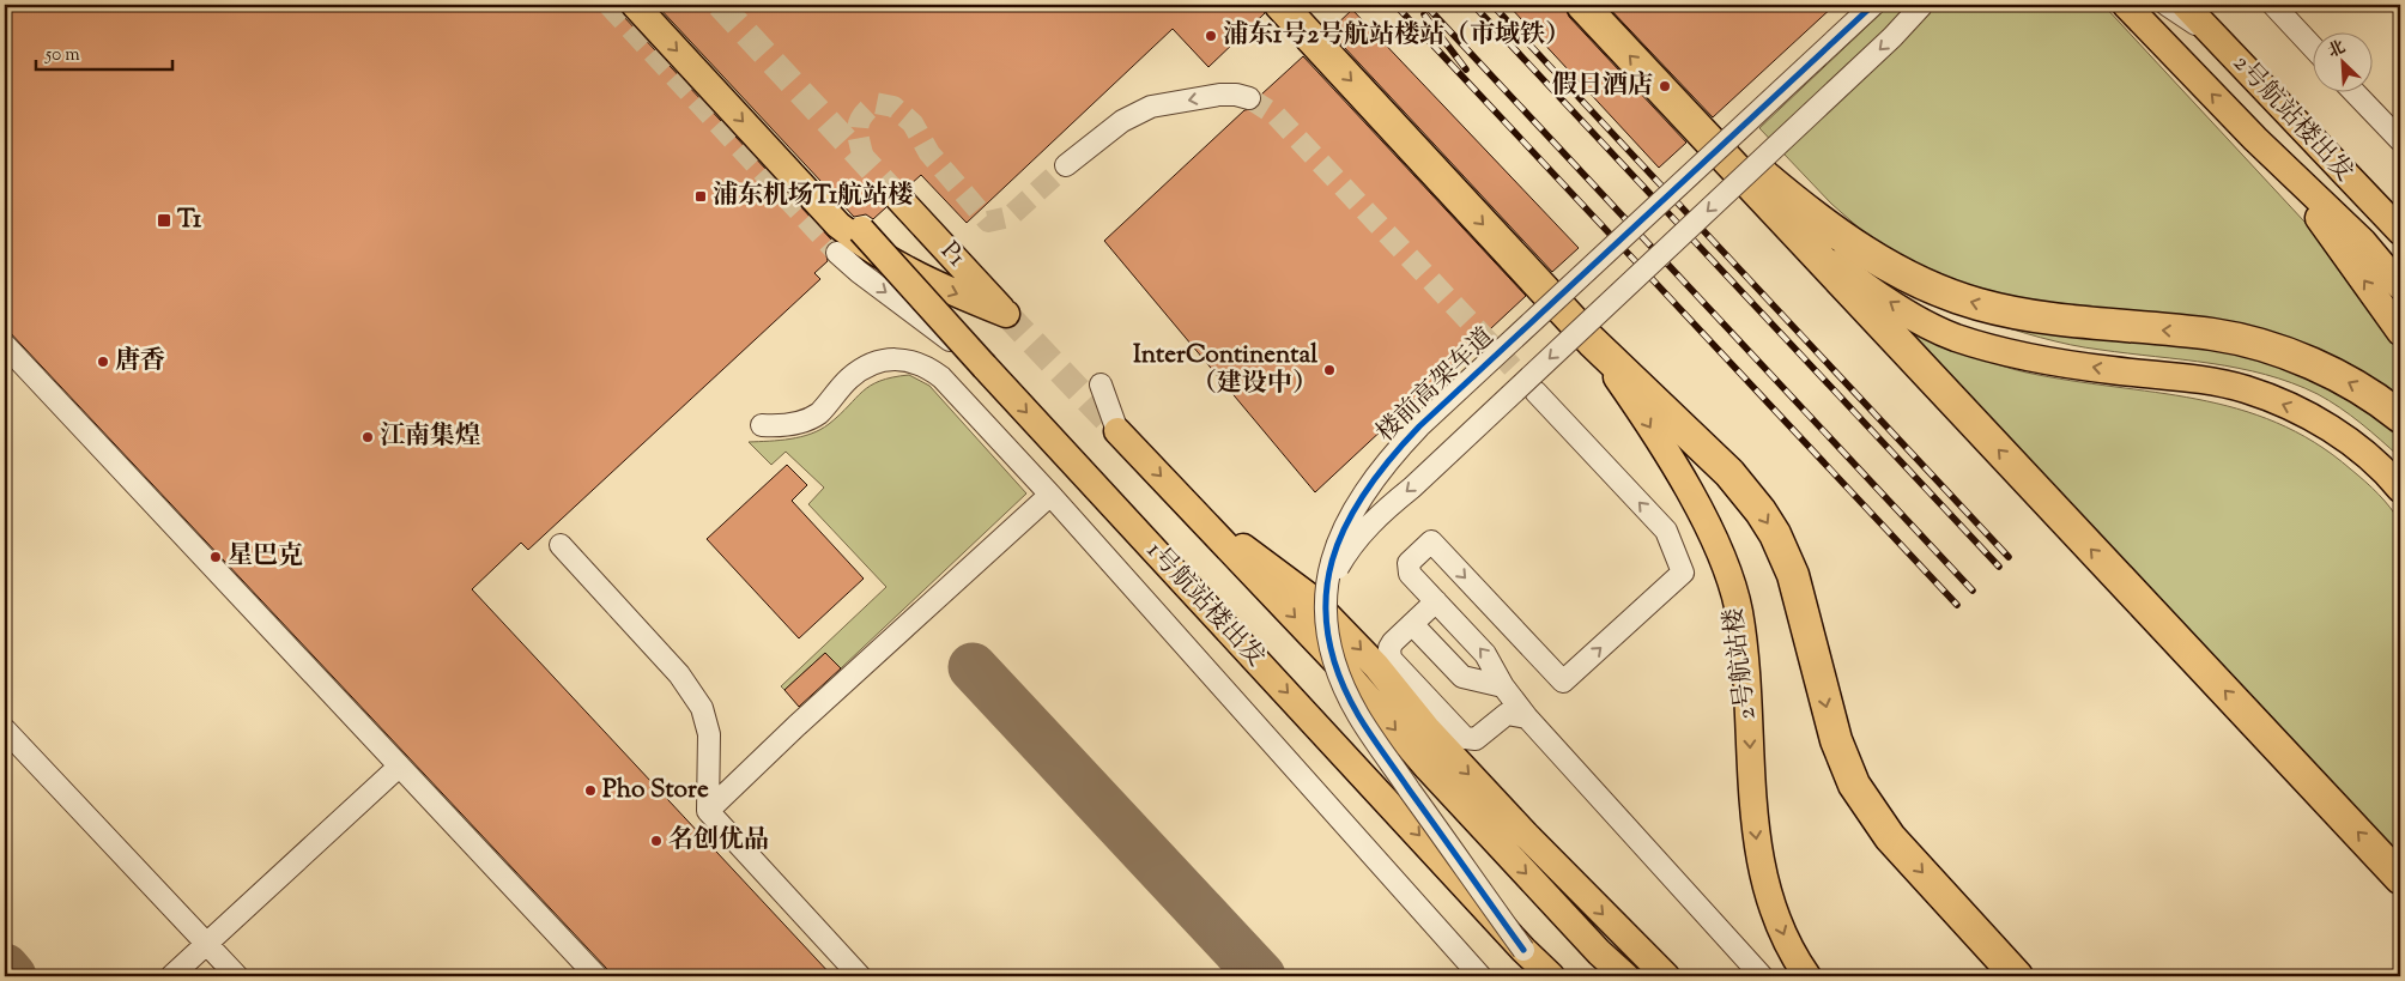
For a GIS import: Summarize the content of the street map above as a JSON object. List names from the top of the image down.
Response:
{
  "streets": {
    "main road": [
      "2号航站楼出发",
      "P1",
      "1号航站楼出发",
      "2号航站楼"
    ],
    "street": ["楼前高架车道"]
  },
  "crossings": [
    ["楼前高架车道", "1号航站楼出发"]
  ],
  "places": {
    "other": [
      "浦东1号2号航站楼站（市域铁）",
      "假日酒店",
      "唐香",
      "InterContinental （建设中）",
      "江南集煌",
      "星巴克",
      "Pho Store",
      "名创优品"
    ],
    "transit": ["浦东机场T1航站楼", "T1"]
  },
  "scale_bar": "50 m",
  "north": "top left"
}
